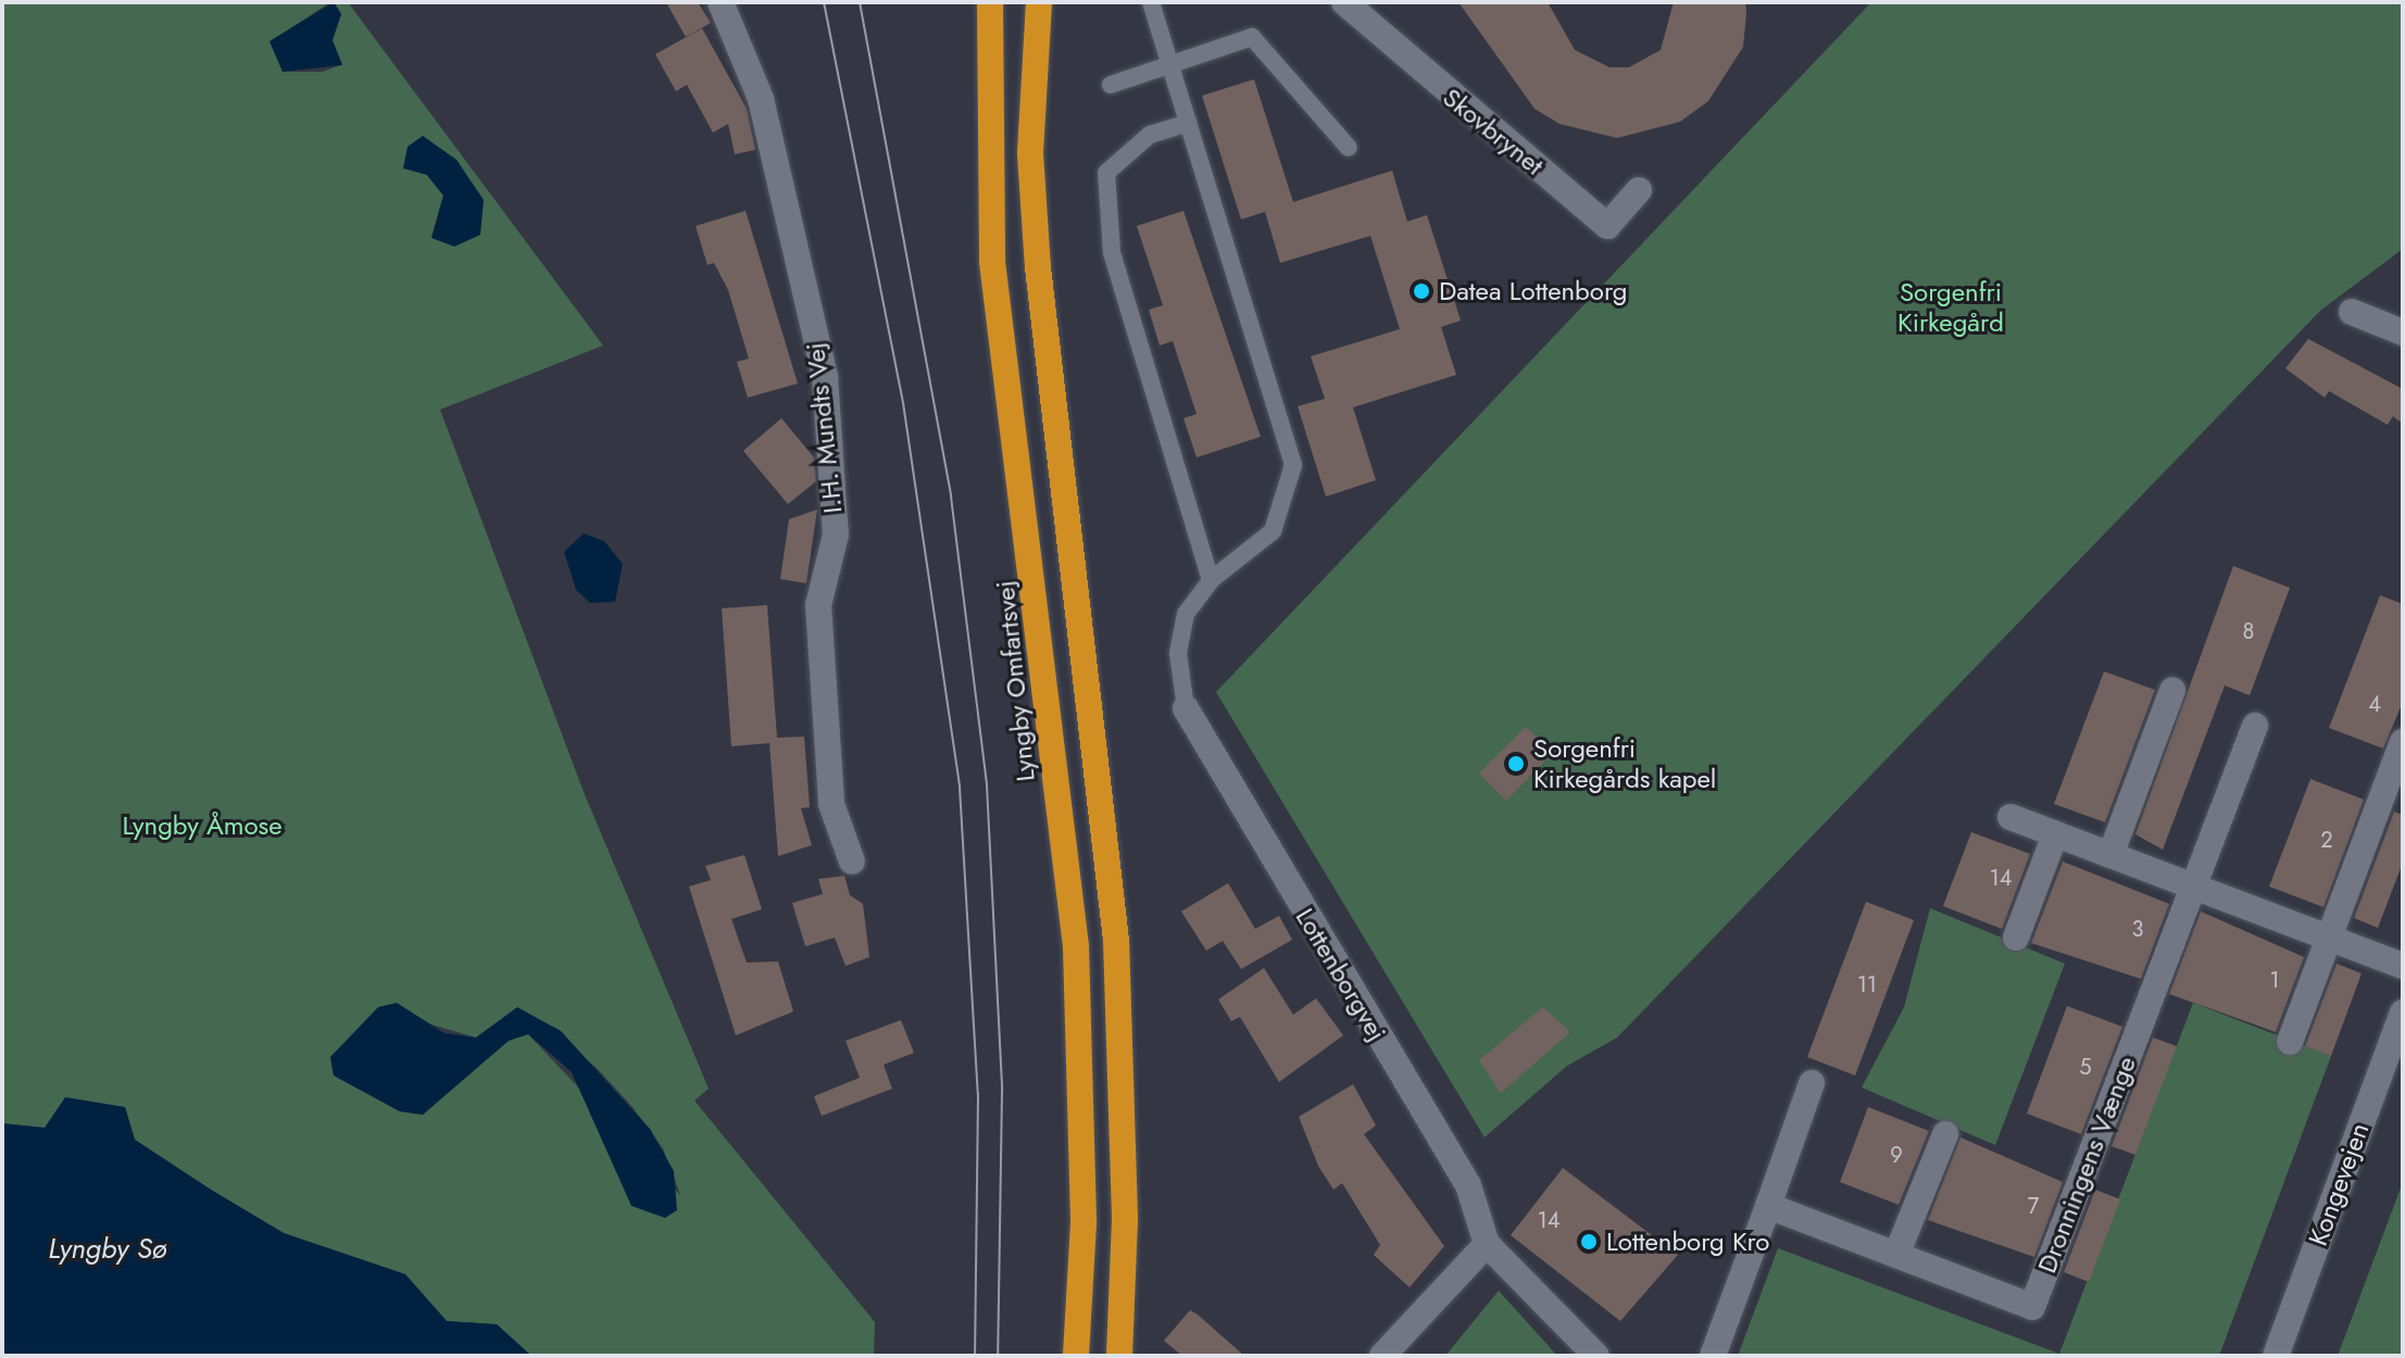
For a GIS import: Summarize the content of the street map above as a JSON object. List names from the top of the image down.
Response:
{
  "streets": {
    "highway": ["Lyngby Omfartsvej"],
    "street": [
      "Skovbrynet",
      "I.H. Mundts Vej",
      "Lottenborgvej",
      "Dronningens Vænge",
      "Kongevejen"
    ]
  },
  "water": ["Lyngby Sø"],
  "parks": ["Sorgenfri Kirkegård", "Lyngby Åmose"],
  "places": ["Datea Lottenborg", "Sorgenfri Kirkegårds kapel", "Lottenborg Kro"],
  "house_numbers": [
    "8",
    "4",
    "2",
    "14",
    "3",
    "1",
    "11",
    "5",
    "9",
    "7",
    "14"
  ]
}
